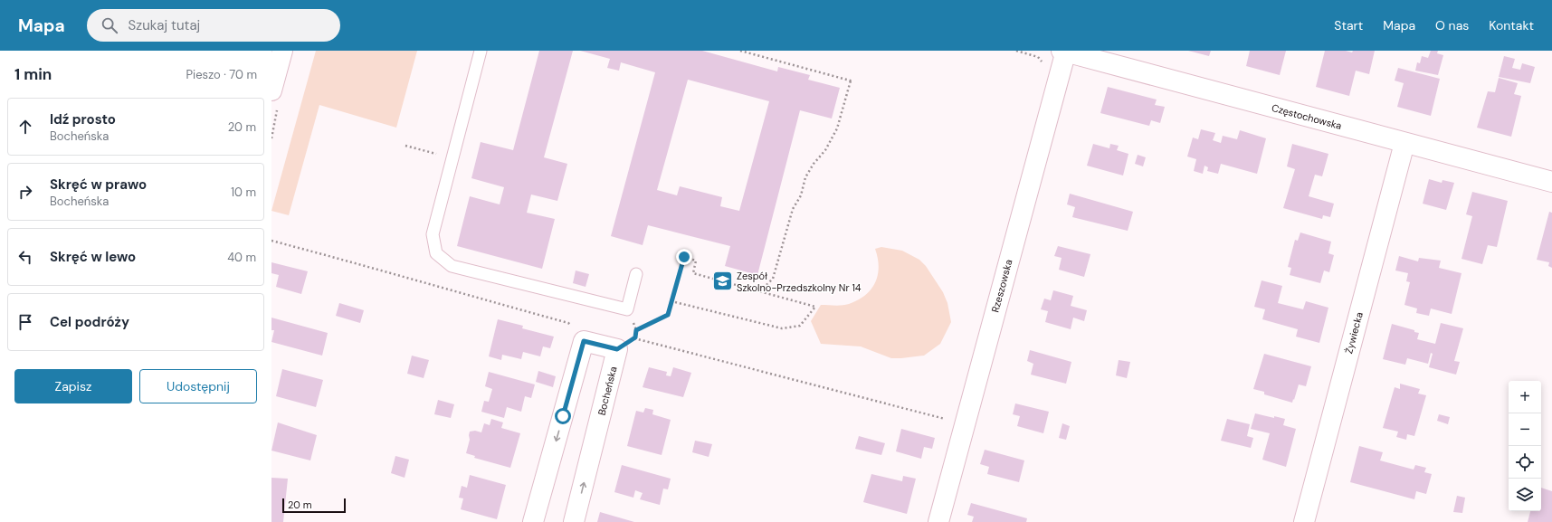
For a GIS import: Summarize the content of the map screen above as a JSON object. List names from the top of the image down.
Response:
{
  "streets": {
    "street": [
      "Częstochowska",
      "Rzeszowska",
      "Żywiecka",
      "Bocheńska"
    ]
  },
  "crossings": [
    ["Częstochowska", "Rzeszowska"],
    ["Częstochowska", "Żywiecka"]
  ],
  "places": {
    "school or university": ["Zespół Szkolno-Przedszkolny Nr 14"]
  },
  "scale_bar": "20 m",
  "page": {
    "header": "Mapa",
    "search": "Szukaj tutaj",
    "nav": [
      "Start",
      "Mapa",
      "O nas",
      "Kontakt"
    ],
    "heading": ["1 min", "Pieszo · 70 m"],
    "list": [
      ["Idź prosto", "Bocheńska", "20 m"],
      ["Skręć w prawo", "Bocheńska", "10 m"],
      ["Skręć w lewo", "40 m"],
      "Cel podróży"
    ],
    "buttons": ["Zapisz", "Udostępnij"],
    "map_buttons": ["+", "−"],
    "scale": "20 m"
  }
}
